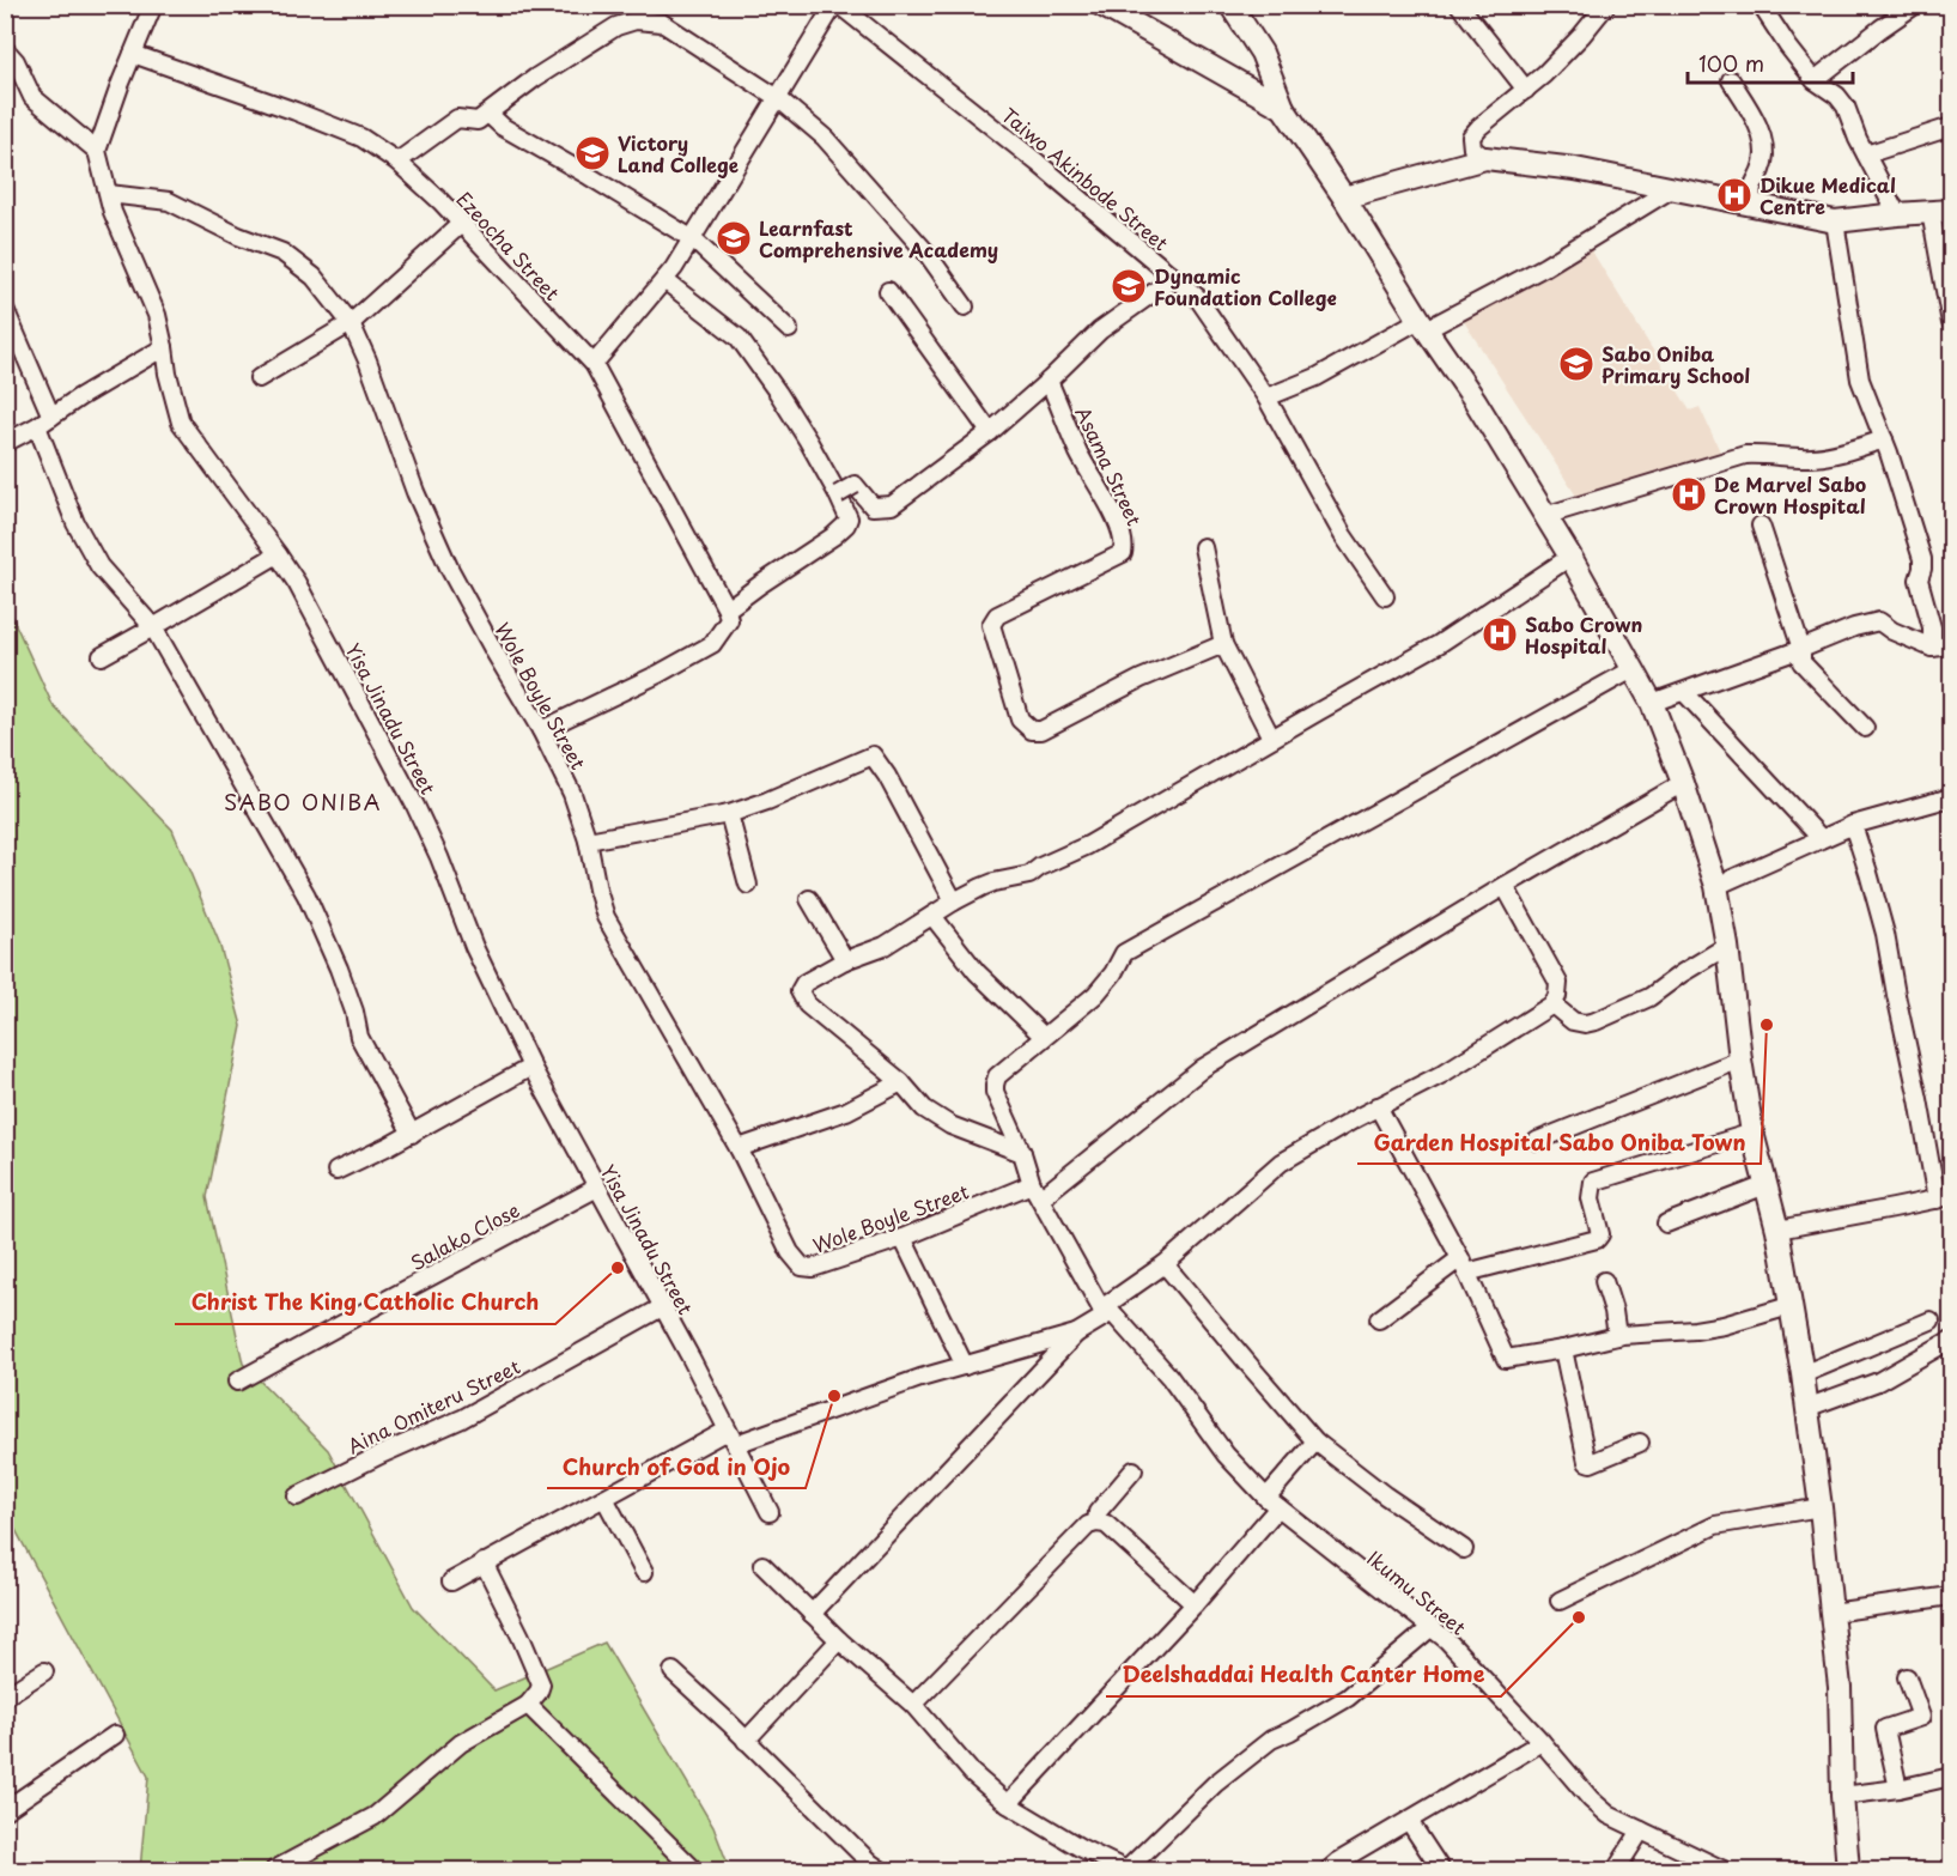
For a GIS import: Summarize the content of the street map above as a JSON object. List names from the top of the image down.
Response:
{
  "streets": {
    "street": [
      "Taiwo Akinbode Street",
      "Ezeocha Street",
      "Asama Street",
      "Wole Boyle Street",
      "Yisa Jinadu Street",
      "Salako Close",
      "Aina Omiteru Street",
      "Ikumu Street"
    ]
  },
  "crossings": [
    ["Wole Boyle Street", "Yisa Jinadu Street"],
    ["Wole Boyle Street", "Ikumu Street"],
    ["Yisa Jinadu Street", "Salako Close"],
    ["Yisa Jinadu Street", "Aina Omiteru Street"]
  ],
  "districts": ["SABO ONIBA"],
  "places": {
    "school or university": [
      "Victory Land College",
      "Learnfast Comprehensive Academy",
      "Dynamic Foundation College",
      "Sabo Oniba Primary School"
    ],
    "hospital": ["Dikue Medical Centre", "De Marvel Sabo Crown Hospital", "Sabo Crown Hospital"],
    "other": [
      "Garden Hospital Sabo Oniba Town",
      "Christ The King Catholic Church",
      "Church of God in Ojo",
      "Deelshaddai Health Canter Home"
    ]
  },
  "scale_bar": "100 m"
}
